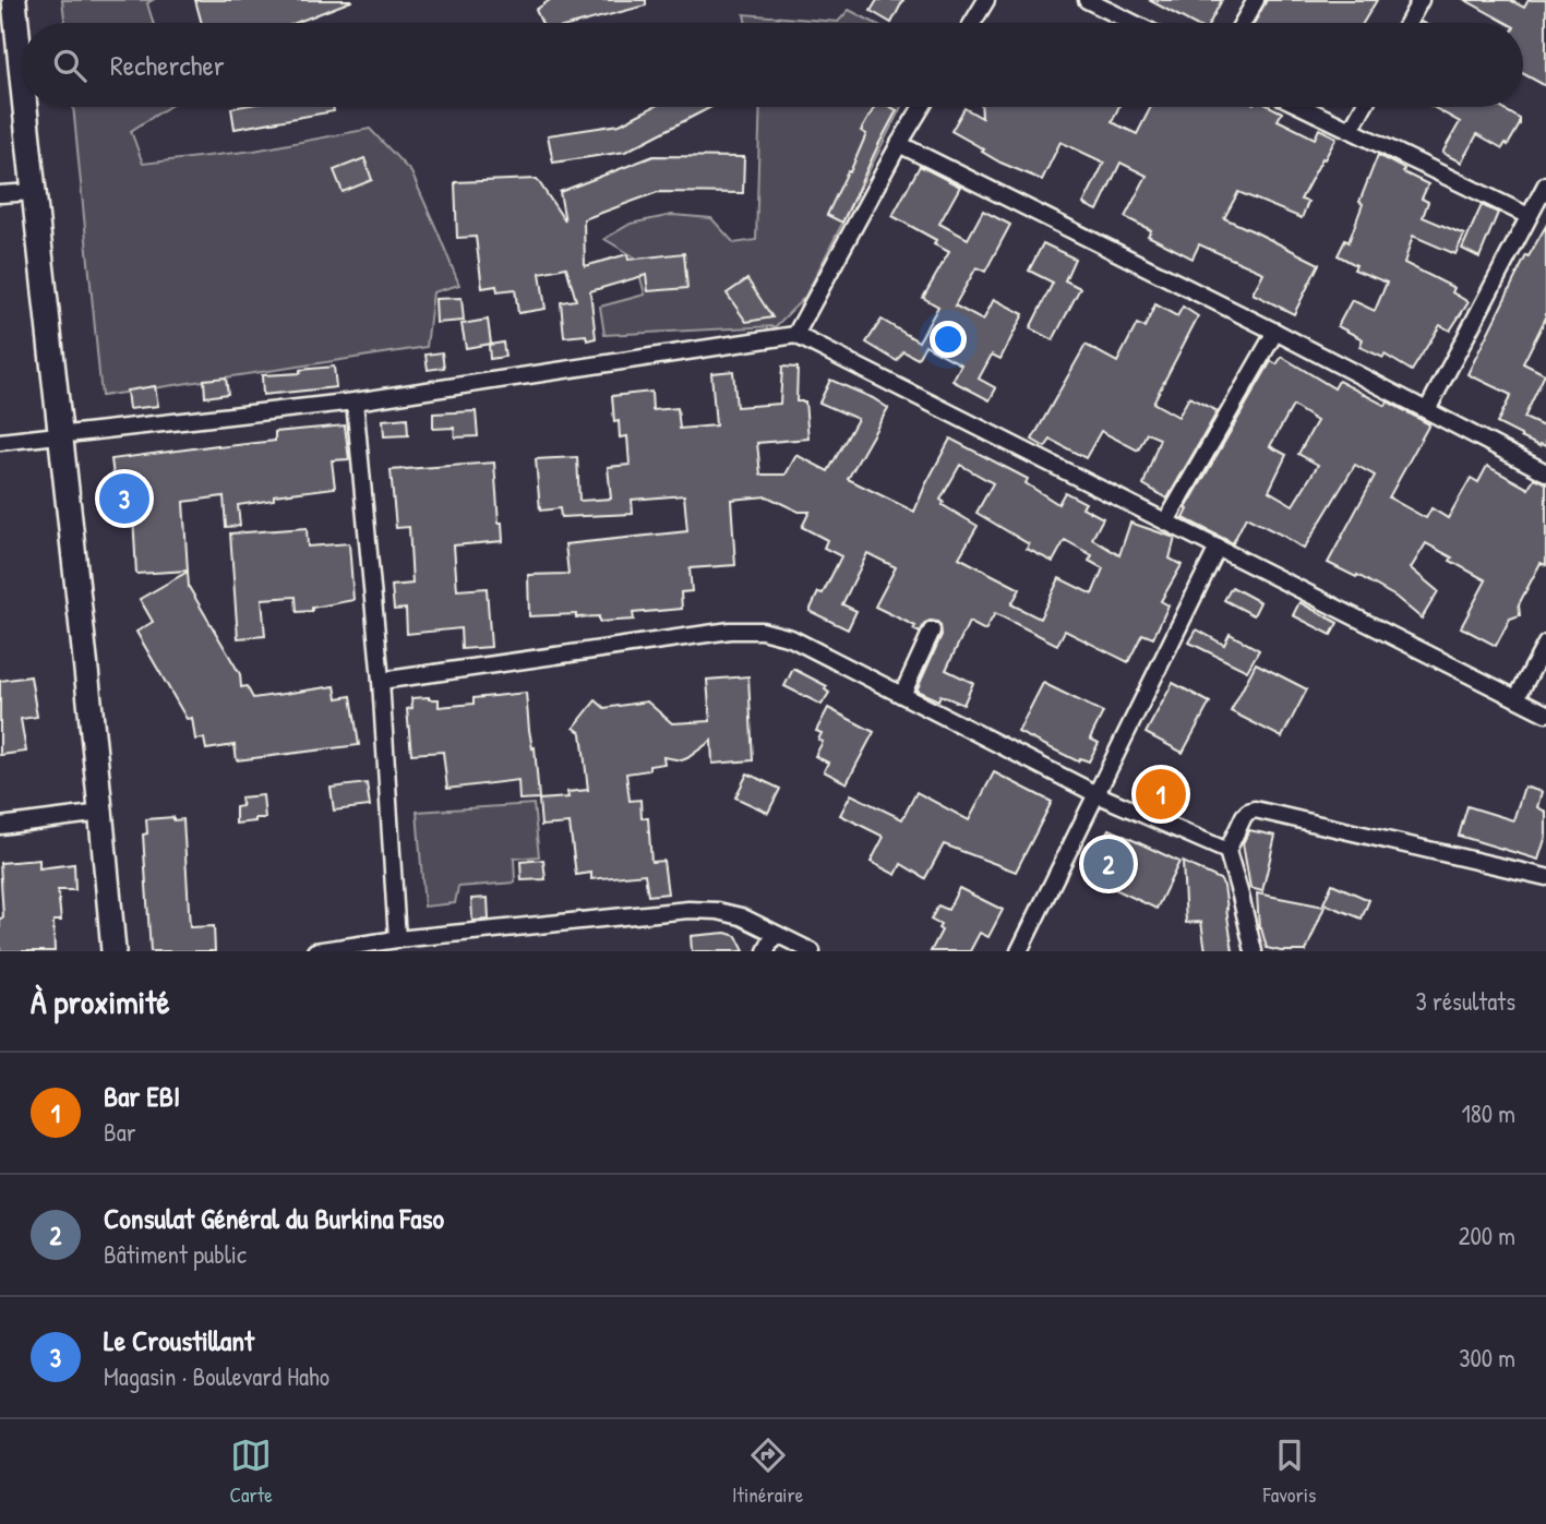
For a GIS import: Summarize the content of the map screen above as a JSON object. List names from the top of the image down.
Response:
{
  "page": {
    "search": "Rechercher",
    "pins": ["3", "1", "2"],
    "heading": ["À proximité", "3 résultats"],
    "list": [
      {
        "mark": "1",
        "name": "Bar EBI",
        "note": "Bar",
        "value": "180 m"
      },
      {
        "mark": "2",
        "name": "Consulat Général du Burkina Faso",
        "note": "Bâtiment public",
        "value": "200 m"
      },
      {
        "mark": "3",
        "name": "Le Croustillant",
        "note": "Magasin · Boulevard Haho",
        "value": "300 m"
      }
    ],
    "nav": ["Carte", "Itinéraire", "Favoris"]
  }
}
